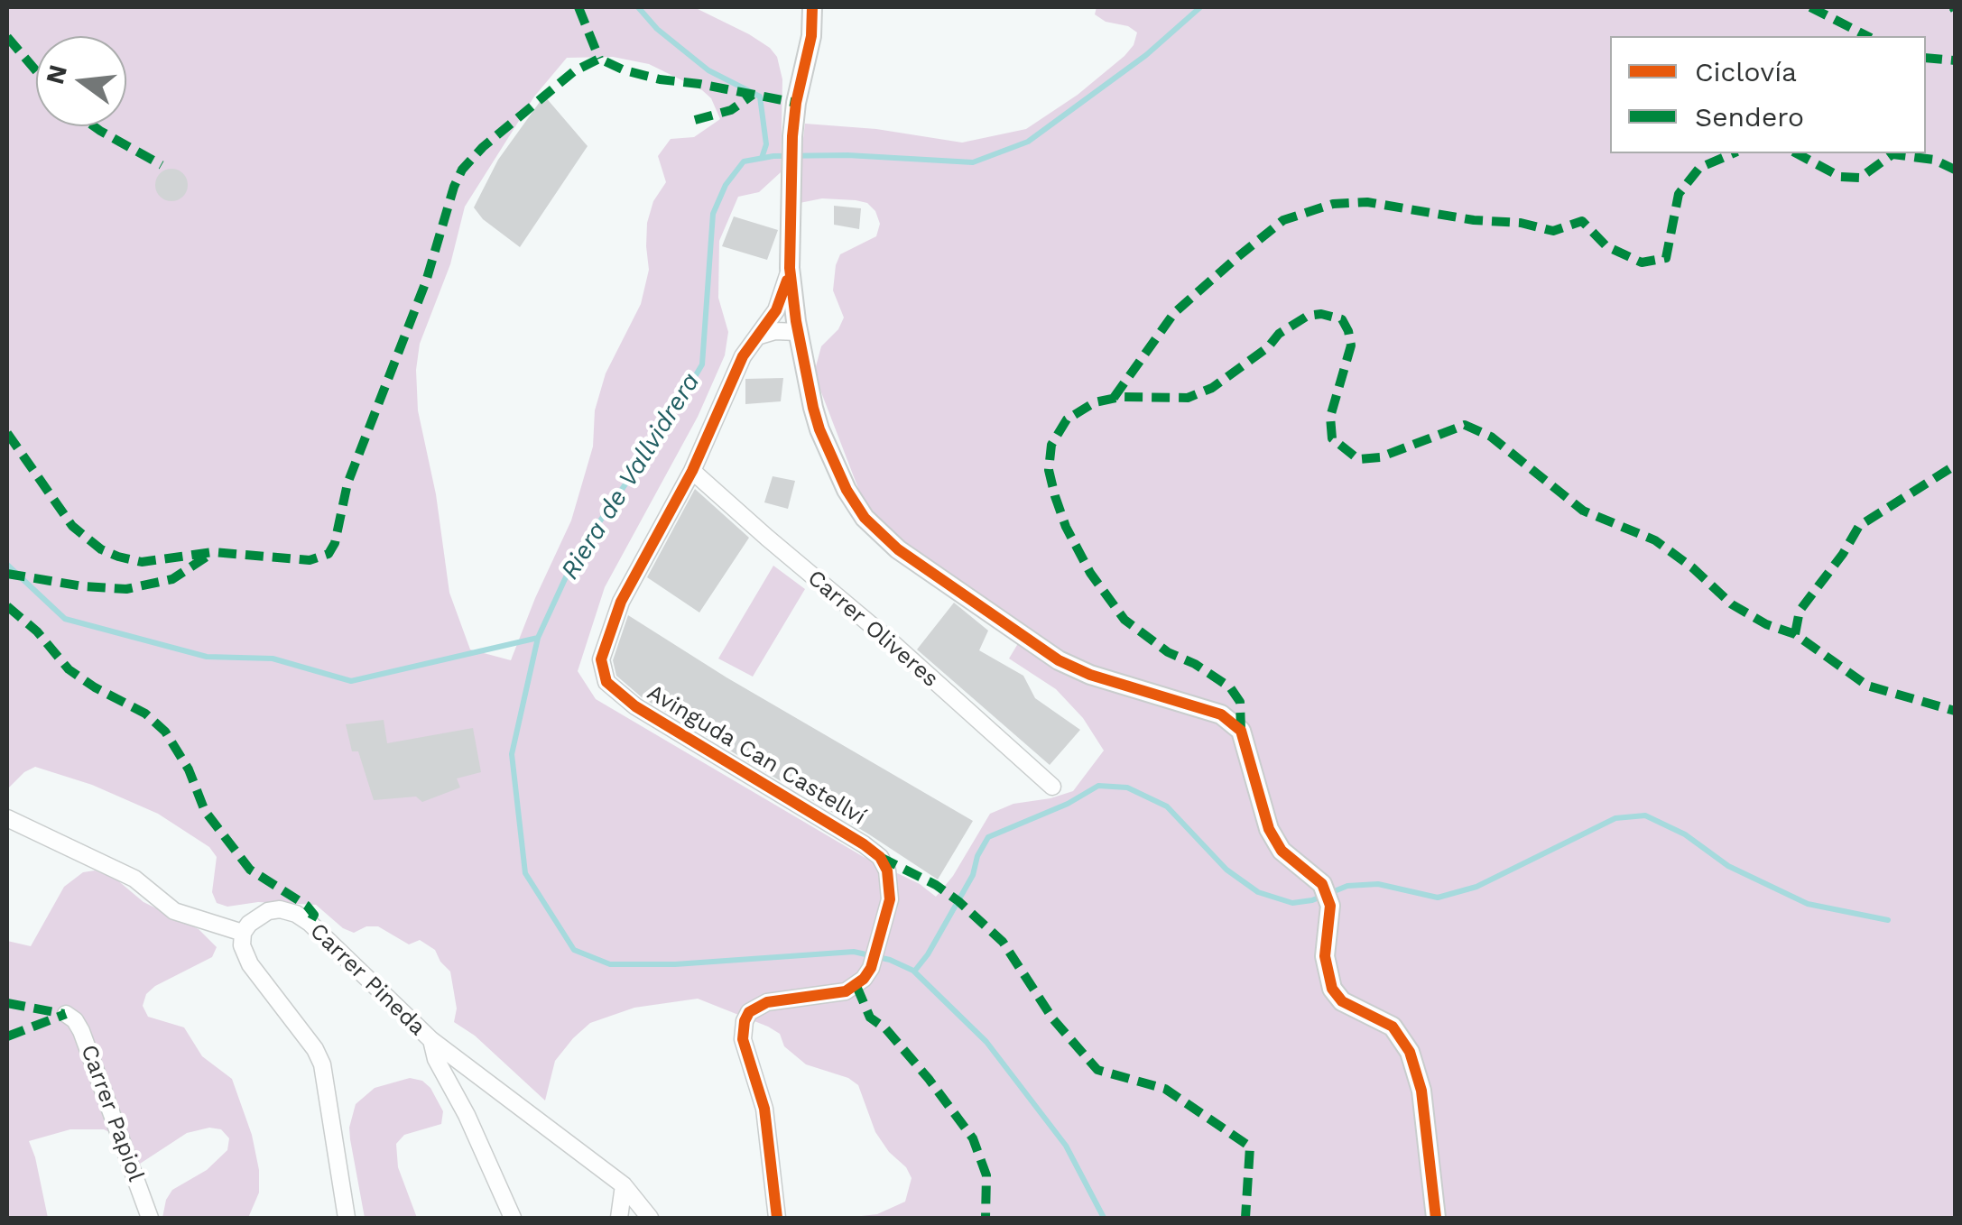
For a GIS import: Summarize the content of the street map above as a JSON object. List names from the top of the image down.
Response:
{
  "streets": {
    "street": [
      "Carrer Oliveres",
      "Avinguda Can Castellví",
      "Carrer Pineda",
      "Carrer Papiol"
    ]
  },
  "crossings": [
    ["Carrer Oliveres", "Avinguda Can Castellví"]
  ],
  "water": ["Riera de Vallvidrera"],
  "legend": ["Ciclovía", "Sendero"],
  "north": "left"
}
